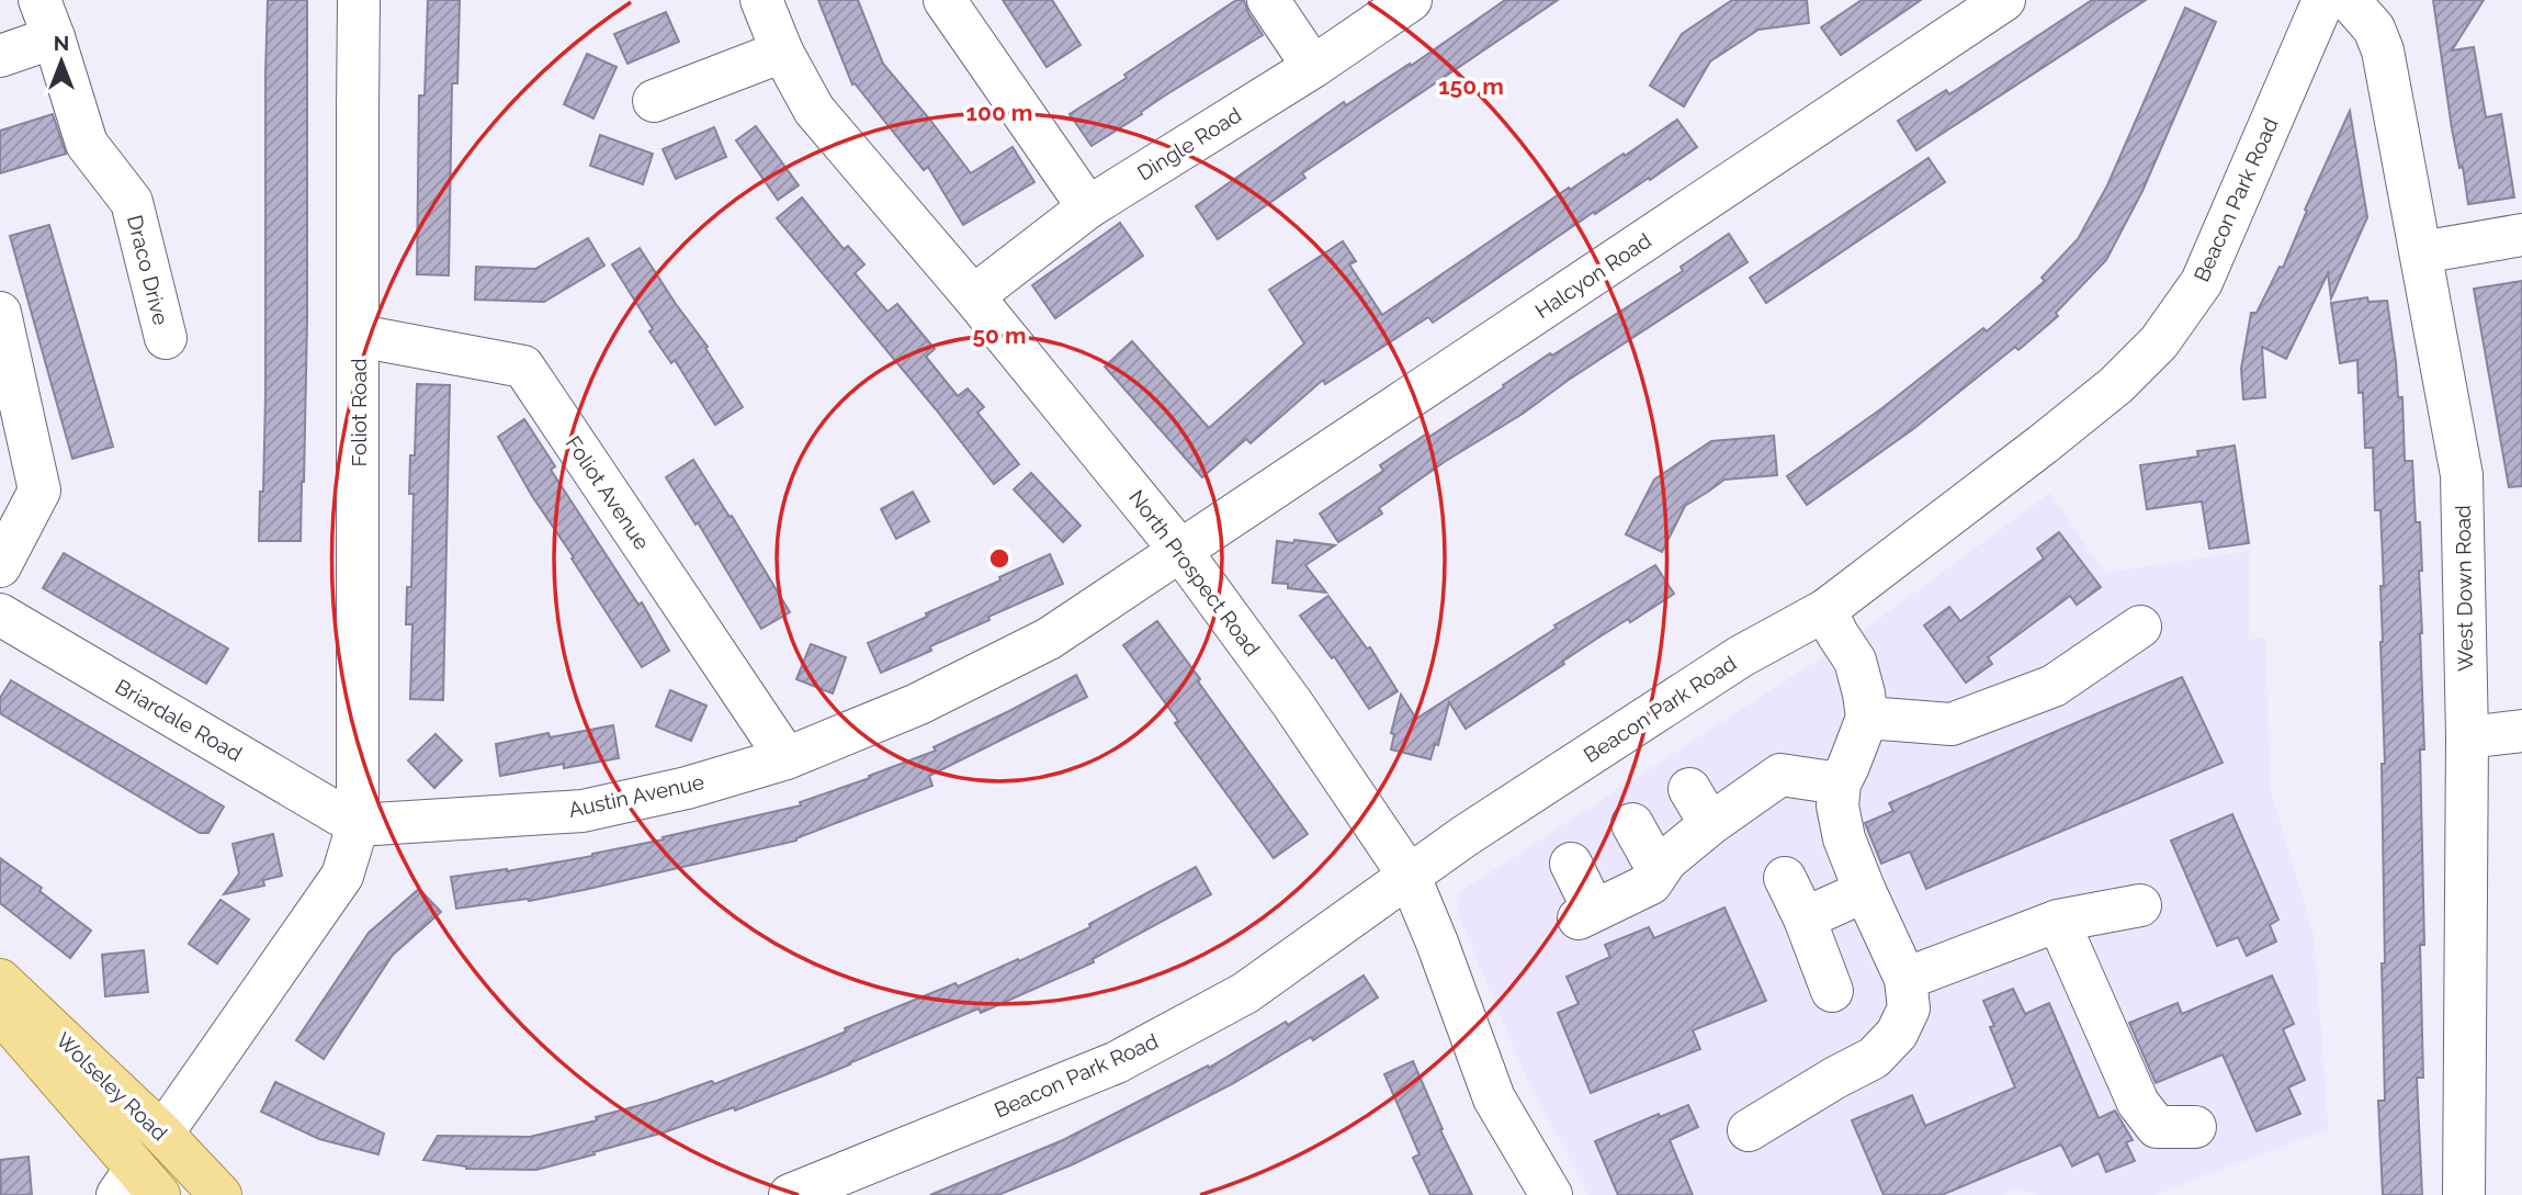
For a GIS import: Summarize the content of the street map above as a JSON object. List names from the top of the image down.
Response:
{
  "streets": {
    "main road": ["Wolseley Road"],
    "street": [
      "Dingle Road",
      "Beacon Park Road",
      "Draco Drive",
      "Halcyon Road",
      "Foliot Road",
      "Foliot Avenue",
      "North Prospect Road",
      "West Down Road",
      "Briardale Road",
      "Austin Avenue"
    ]
  },
  "crossings": [
    ["Dingle Road", "North Prospect Road"],
    ["Beacon Park Road", "North Prospect Road"],
    ["Halcyon Road", "North Prospect Road"],
    ["Halcyon Road", "Austin Avenue"],
    ["Foliot Road", "Foliot Avenue"],
    ["Foliot Road", "Briardale Road"],
    ["Foliot Road", "Austin Avenue"],
    ["Foliot Avenue", "Austin Avenue"],
    ["North Prospect Road", "Austin Avenue"],
    ["Briardale Road", "Austin Avenue"]
  ],
  "north": "top",
  "rings": ["150 m", "100 m", "50 m"]
}
